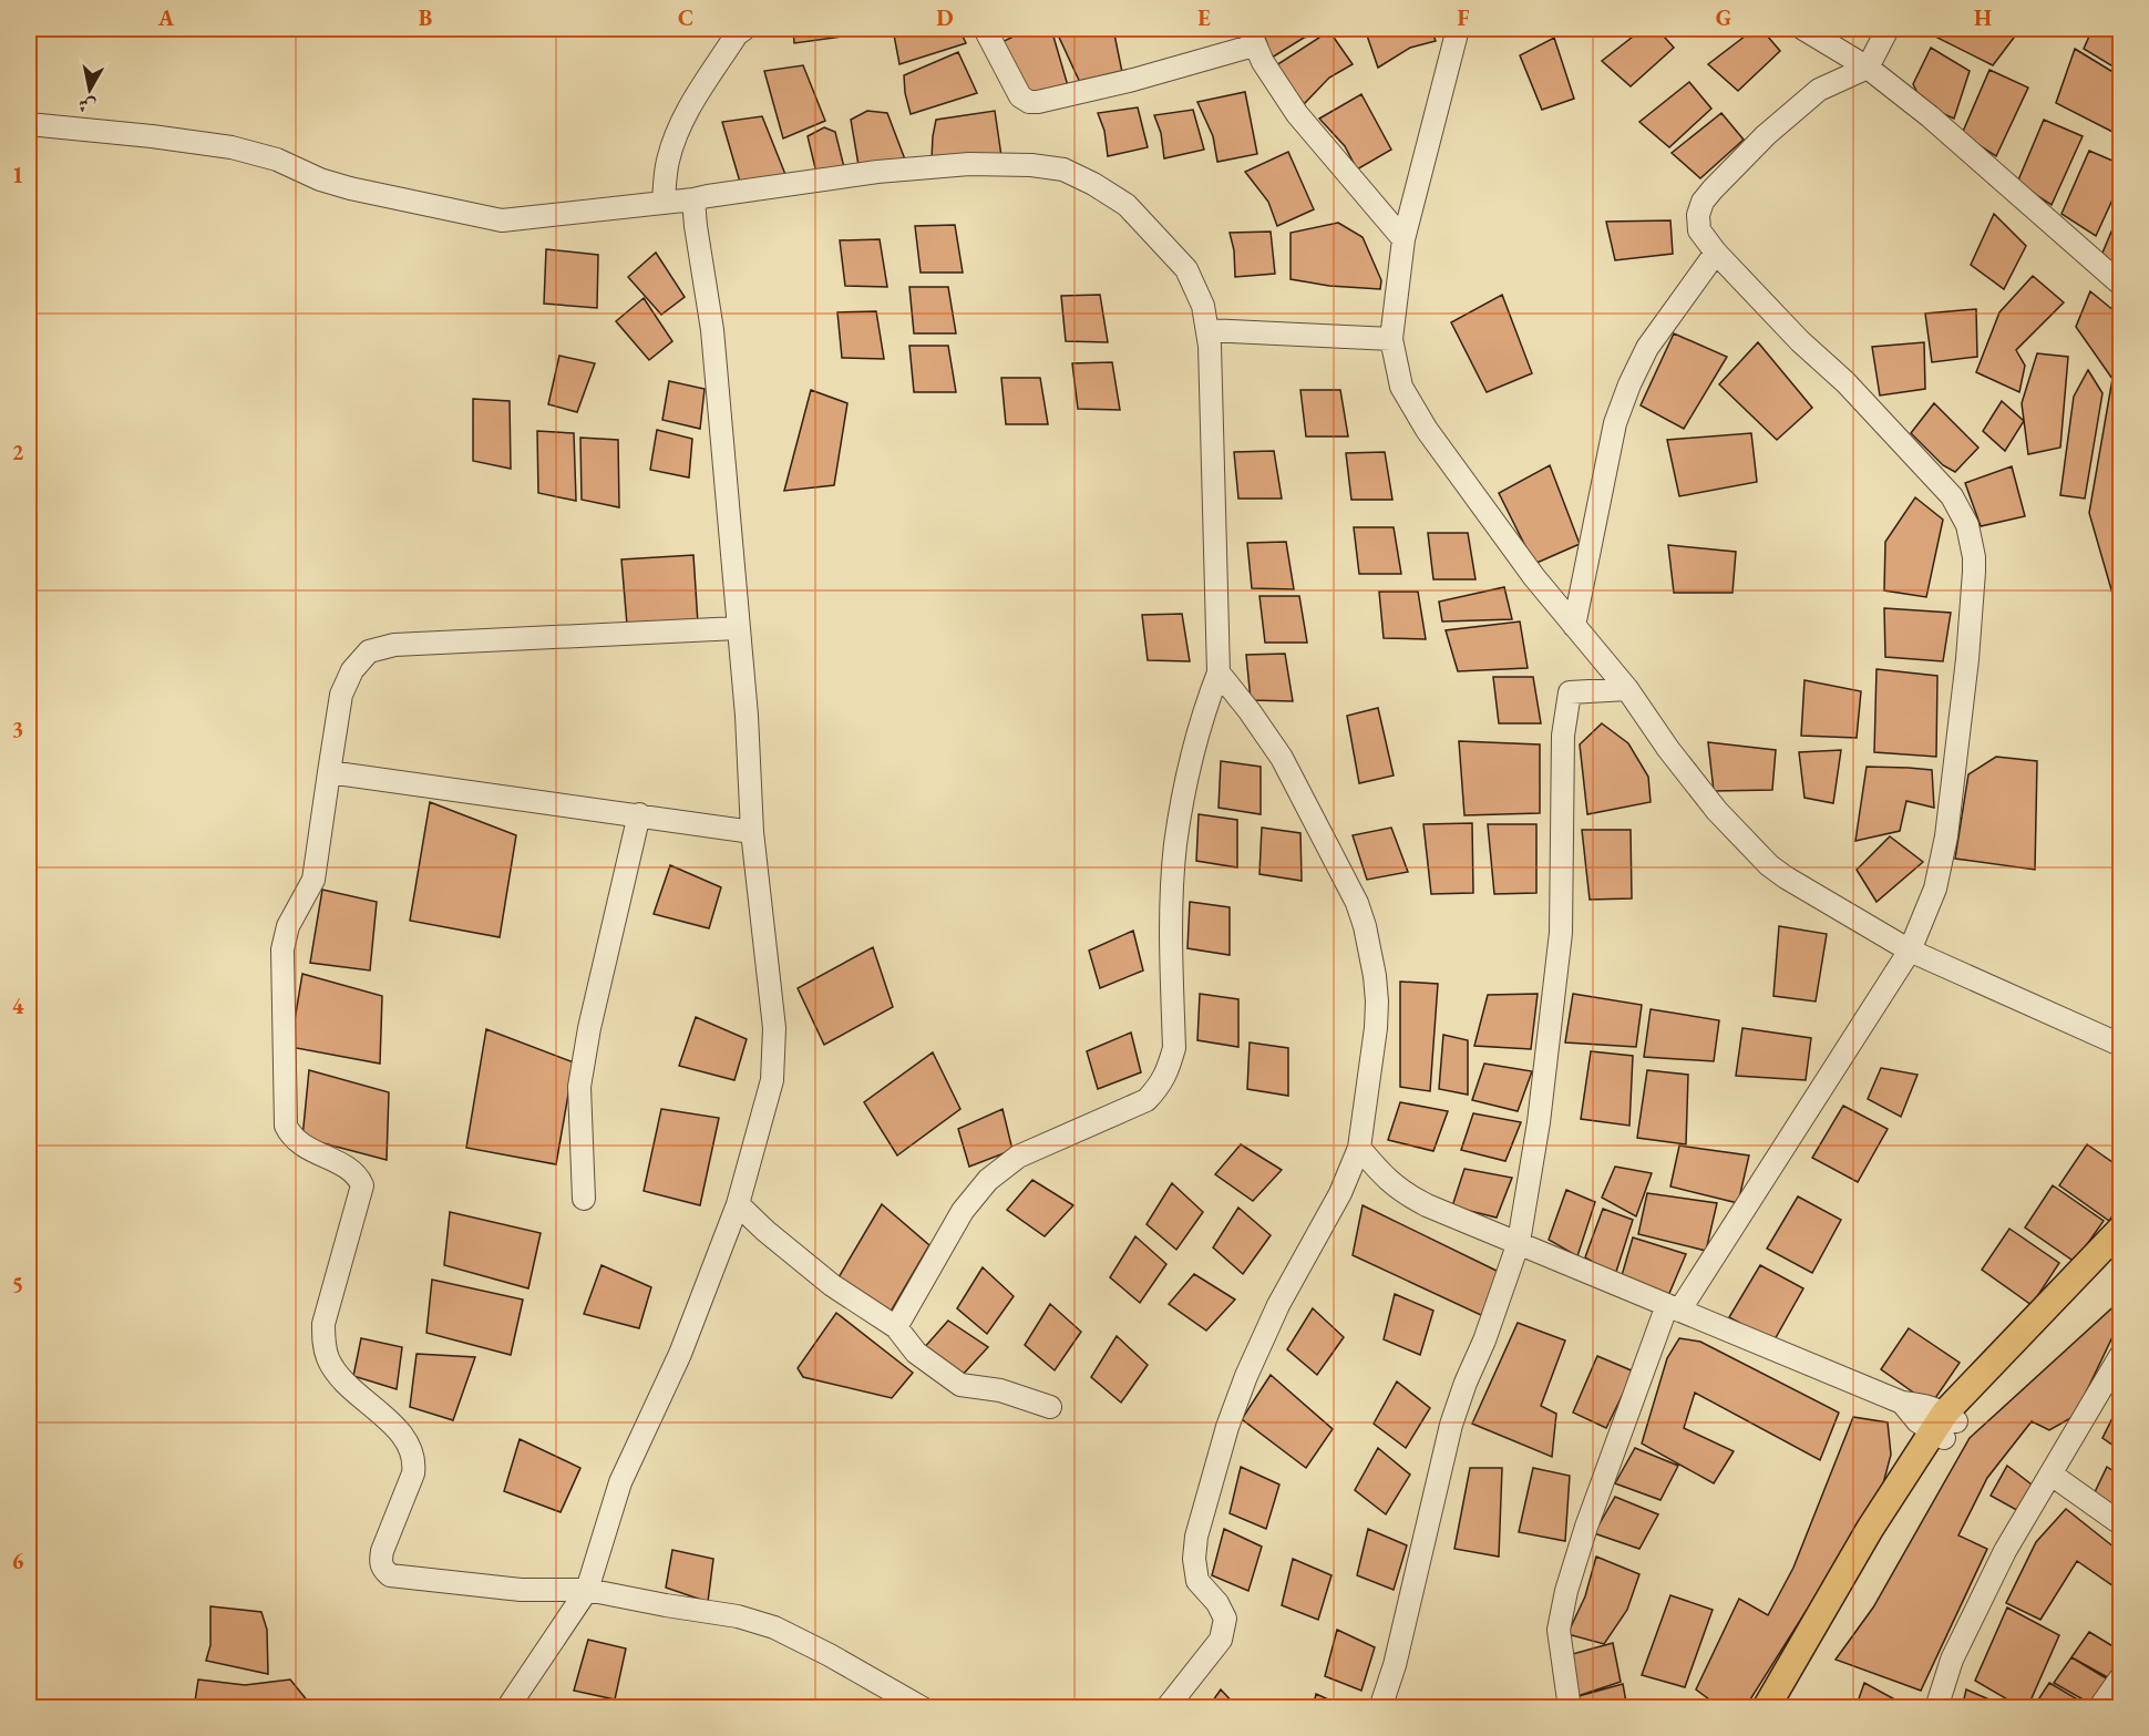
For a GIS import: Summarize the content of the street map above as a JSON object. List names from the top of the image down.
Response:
{
  "north": "bottom",
  "grid": {
    "columns": [
      "A",
      "B",
      "C",
      "D",
      "E",
      "F",
      "G",
      "H"
    ],
    "rows": [
      "1",
      "2",
      "3",
      "4",
      "5",
      "6"
    ]
  }
}
